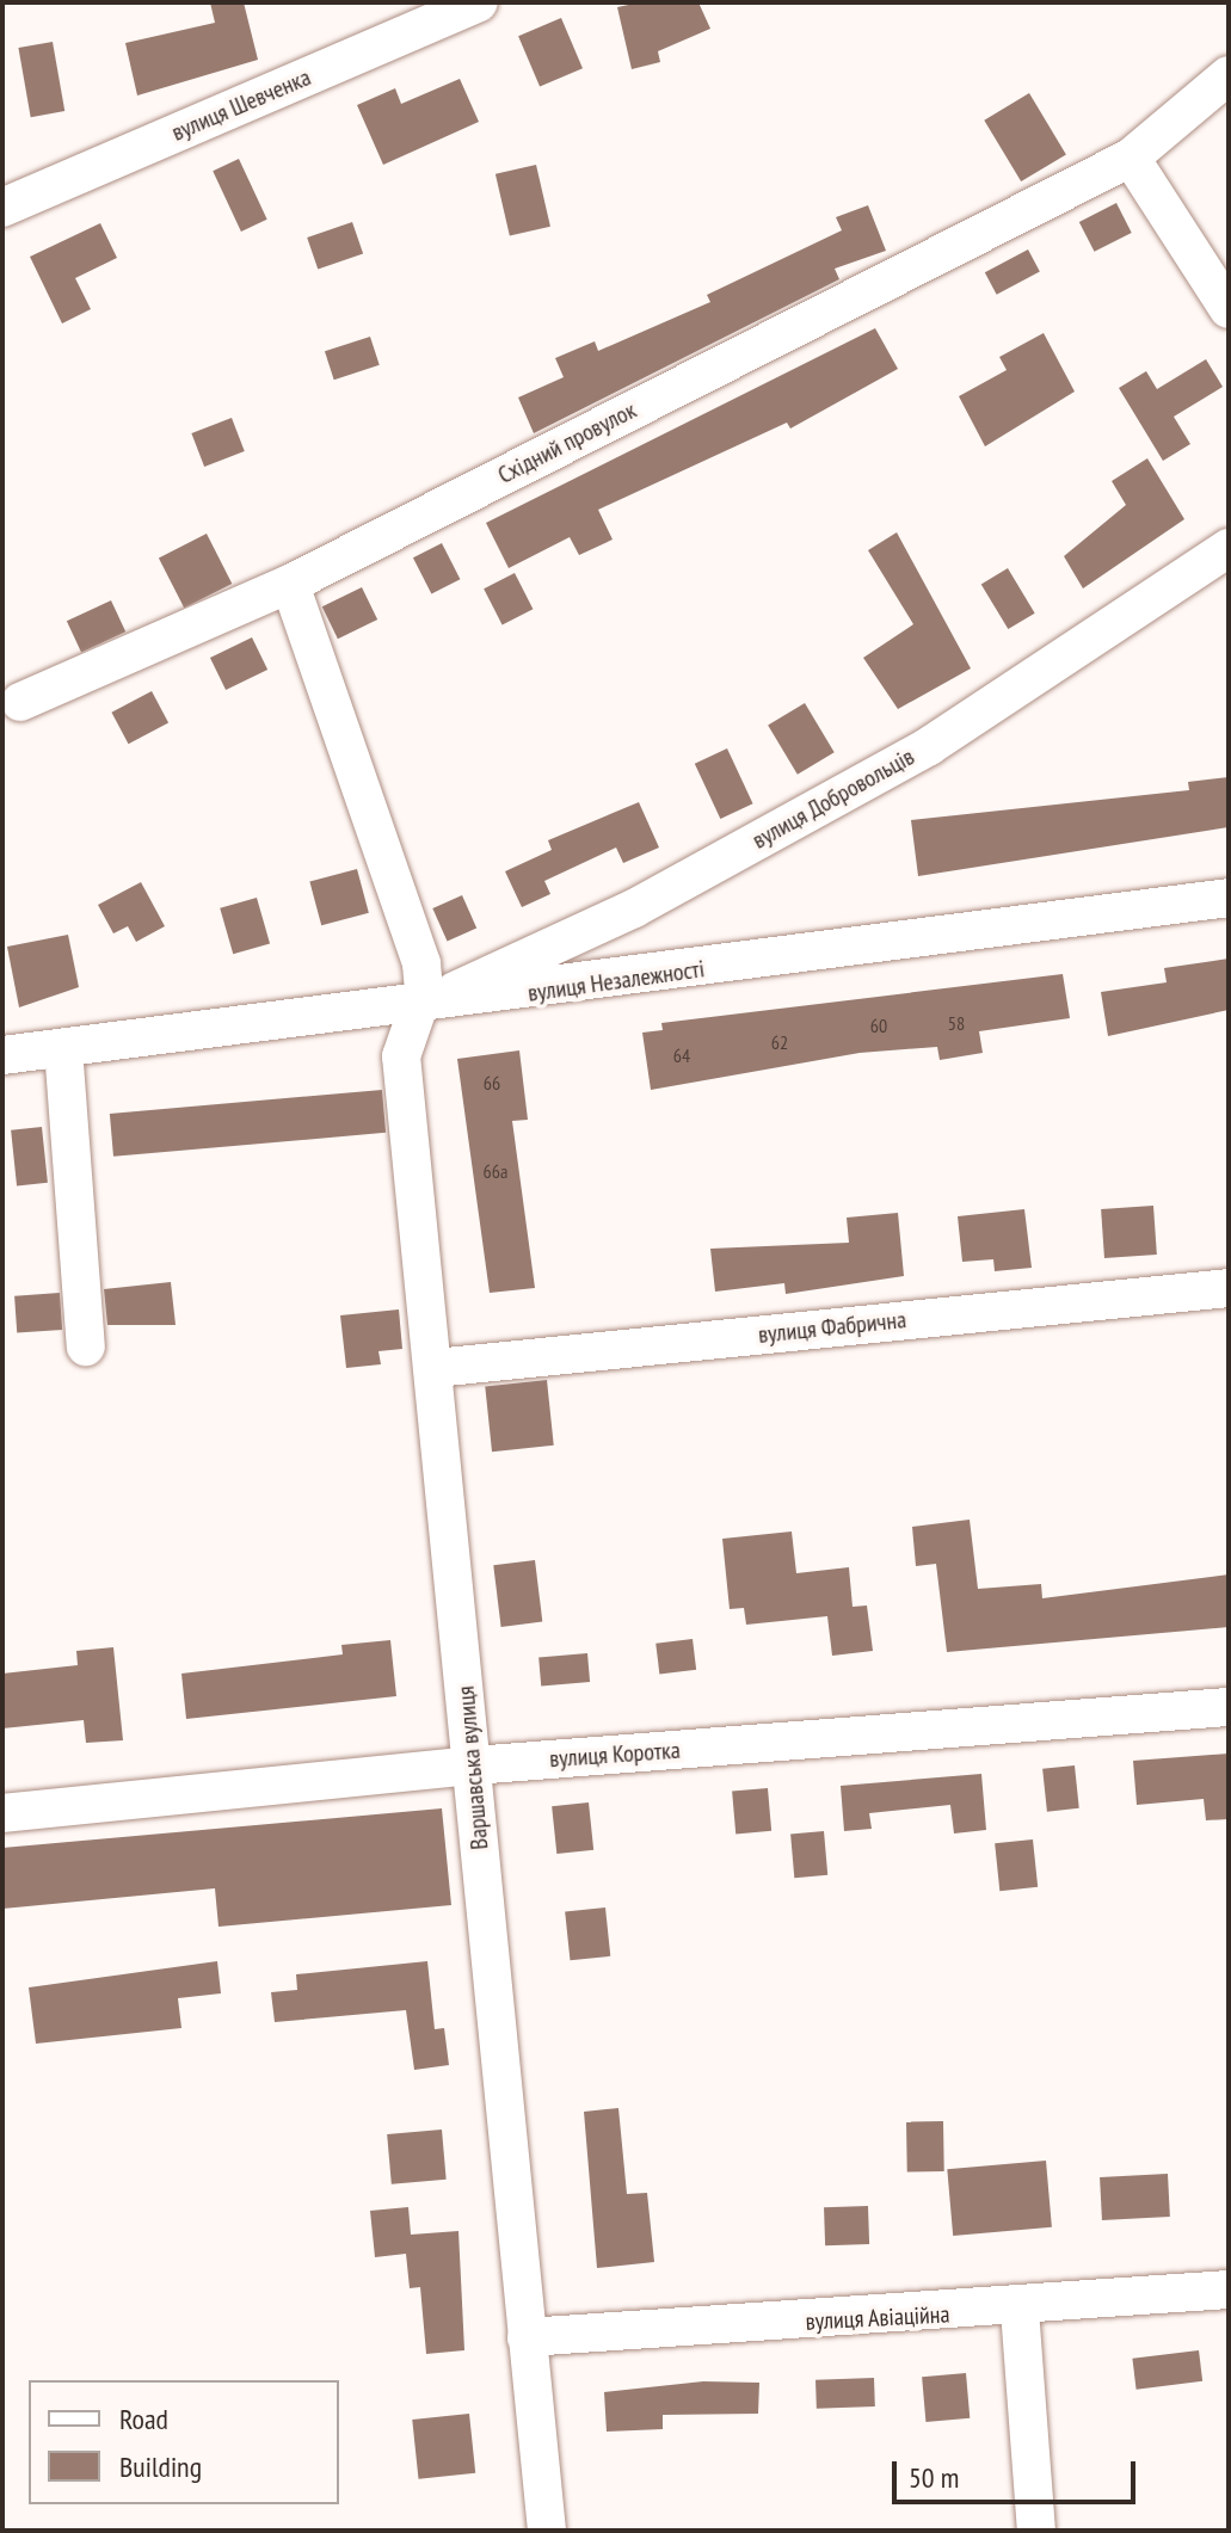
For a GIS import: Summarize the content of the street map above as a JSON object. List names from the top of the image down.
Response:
{
  "streets": {
    "street": [
      "вулиця Шевченка",
      "Східний провулок",
      "вулиця Добровольців",
      "вулиця Незалежності",
      "вулиця Фабрична",
      "вулиця Коротка",
      "Варшавська вулиця",
      "вулиця Авіаційна"
    ]
  },
  "crossings": [
    ["вулиця Добровольців", "вулиця Незалежності"],
    ["вулиця Добровольців", "Варшавська вулиця"],
    ["вулиця Незалежності", "Варшавська вулиця"],
    ["вулиця Фабрична", "Варшавська вулиця"],
    ["вулиця Коротка", "Варшавська вулиця"],
    ["Варшавська вулиця", "вулиця Авіаційна"]
  ],
  "house_numbers": [
    "58",
    "60",
    "62",
    "64",
    "66",
    "66а"
  ],
  "legend": ["Road", "Building"],
  "scale_bar": "50 m"
}
